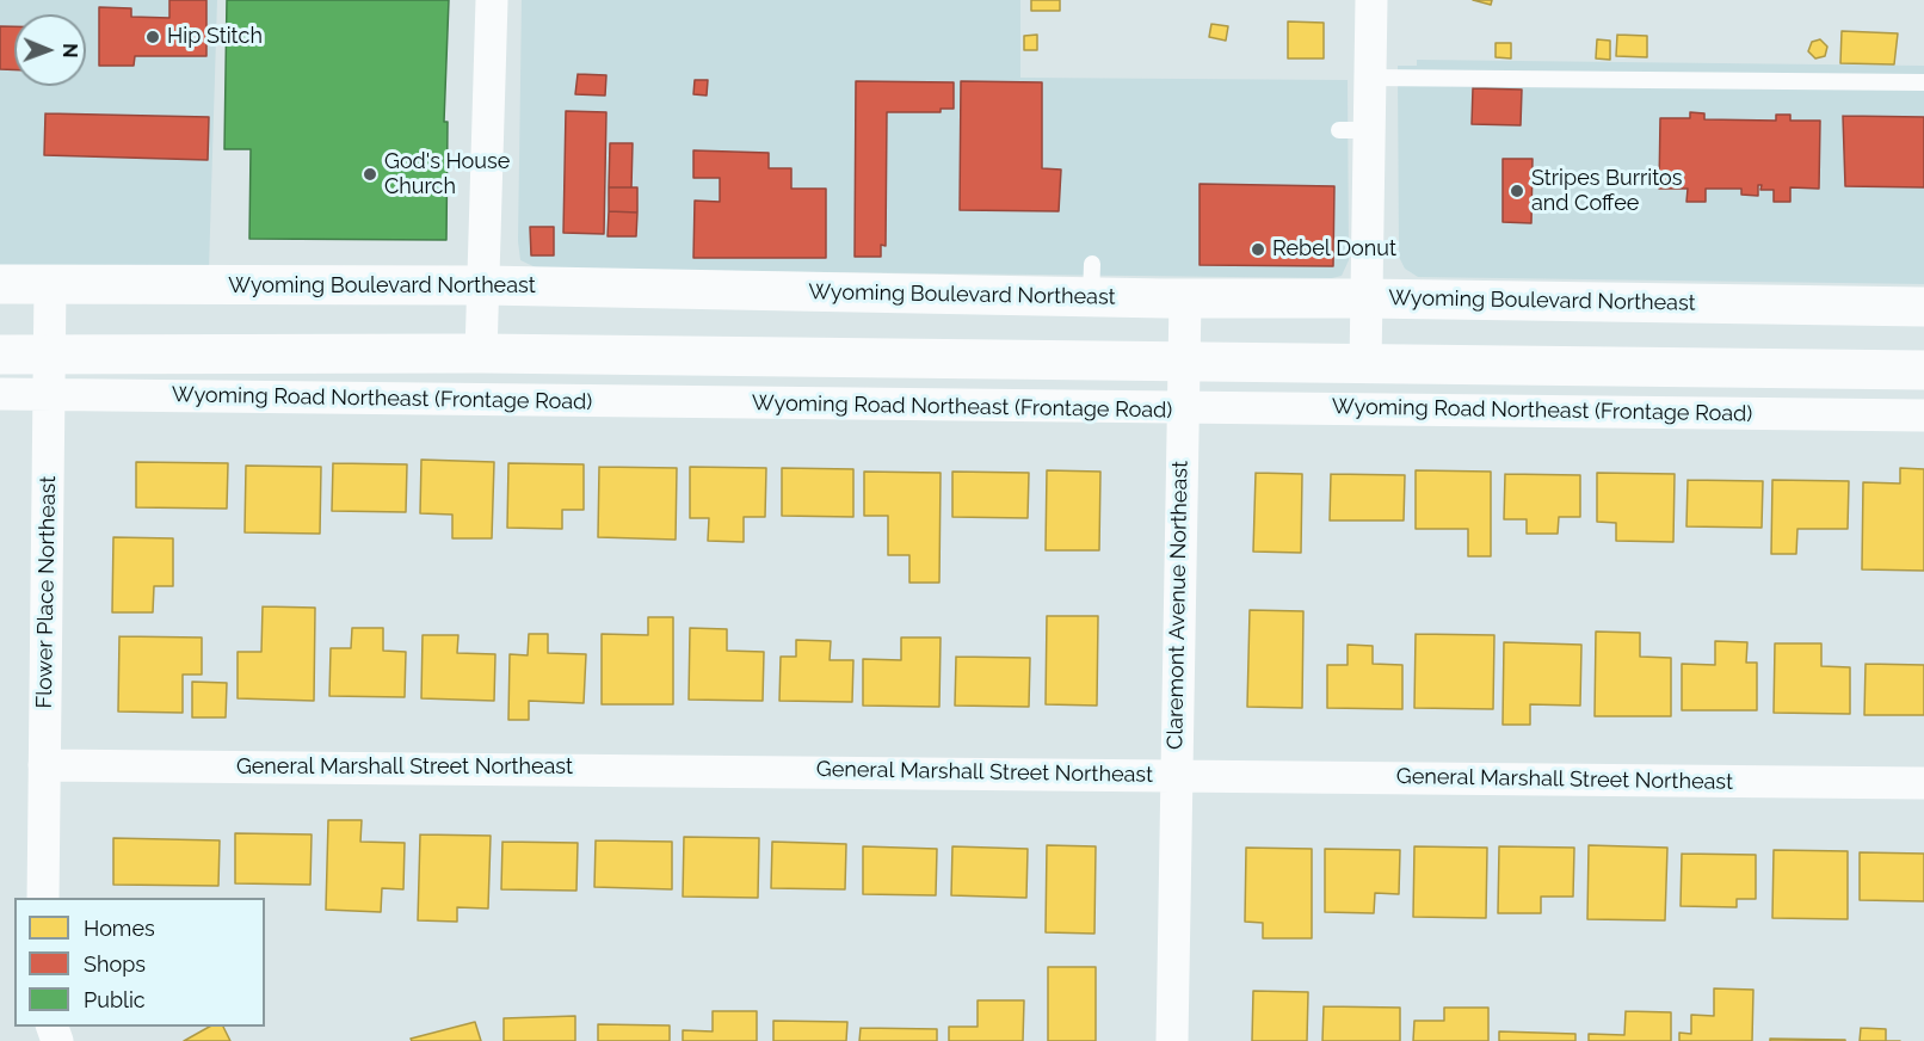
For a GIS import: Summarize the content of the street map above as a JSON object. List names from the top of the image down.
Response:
{
  "streets": {
    "main road": ["Wyoming Boulevard Northeast"],
    "street": [
      "Wyoming Road Northeast (Frontage Road)",
      "Flower Place Northeast",
      "Claremont Avenue Northeast",
      "General Marshall Street Northeast"
    ]
  },
  "crossings": [
    ["Wyoming Boulevard Northeast", "Flower Place Northeast"],
    ["Wyoming Boulevard Northeast", "Claremont Avenue Northeast"],
    ["Wyoming Road Northeast (Frontage Road)", "Flower Place Northeast"],
    ["Wyoming Road Northeast (Frontage Road)", "Claremont Avenue Northeast"],
    ["Flower Place Northeast", "General Marshall Street Northeast"],
    ["Claremont Avenue Northeast", "General Marshall Street Northeast"]
  ],
  "places": [
    "Hip Stitch",
    "God's House Church",
    "Stripes Burritos and Coffee",
    "Rebel Donut"
  ],
  "legend": ["Homes", "Shops", "Public"],
  "north": "right"
}
